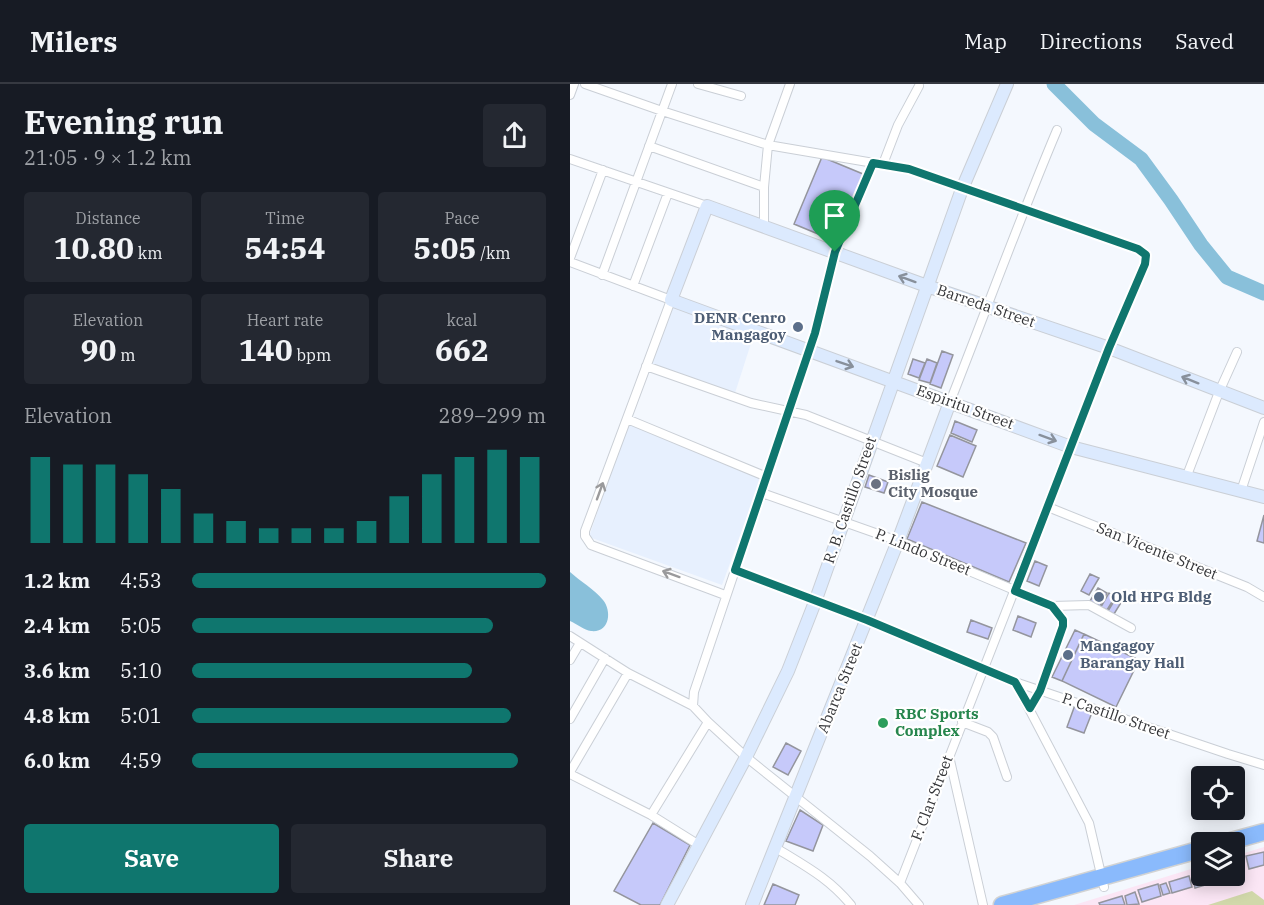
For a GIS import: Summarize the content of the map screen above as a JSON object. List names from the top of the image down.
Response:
{
  "streets": {
    "street": [
      "Barreda Street",
      "Espiritu Street",
      "R. B. Castillo Street",
      "San Vicente Street",
      "P. Lindo Street",
      "Abarca Street",
      "P. Castillo Street",
      "F. Clar Street"
    ]
  },
  "crossings": [
    ["Barreda Street", "R. B. Castillo Street"],
    ["Barreda Street", "F. Clar Street"],
    ["Espiritu Street", "R. B. Castillo Street"],
    ["Espiritu Street", "Abarca Street"],
    ["Espiritu Street", "F. Clar Street"],
    ["R. B. Castillo Street", "P. Lindo Street"],
    ["R. B. Castillo Street", "P. Castillo Street"],
    ["San Vicente Street", "F. Clar Street"],
    ["P. Lindo Street", "Abarca Street"],
    ["P. Lindo Street", "F. Clar Street"],
    ["Abarca Street", "P. Castillo Street"],
    ["P. Castillo Street", "F. Clar Street"]
  ],
  "places": [
    "DENR Cenro Mangagoy",
    "Bislig City Mosque",
    "Old HPG Bldg",
    "Mangagoy Barangay Hall",
    "RBC Sports Complex"
  ],
  "page": {
    "header": "Milers",
    "nav": ["Map", "Directions", "Saved"],
    "heading": ["Evening run", "21:05 · 9 × 1.2 km"],
    "stats": [
      ["Distance", "10.80 km"],
      ["Time", "54:54"],
      ["Pace", "5:05 /km"],
      ["Elevation", "90 m"],
      ["Heart rate", "140 bpm"],
      ["kcal", "662"]
    ],
    "chart": ["Elevation", "289–299 m"],
    "list": [
      {
        "name": "1.2 km",
        "note": "4:53"
      },
      {
        "name": "2.4 km",
        "note": "5:05"
      },
      {
        "name": "3.6 km",
        "note": "5:10"
      },
      {
        "name": "4.8 km",
        "note": "5:01"
      },
      {
        "name": "6.0 km",
        "note": "4:59"
      }
    ],
    "buttons": ["Save", "Share"]
  }
}
